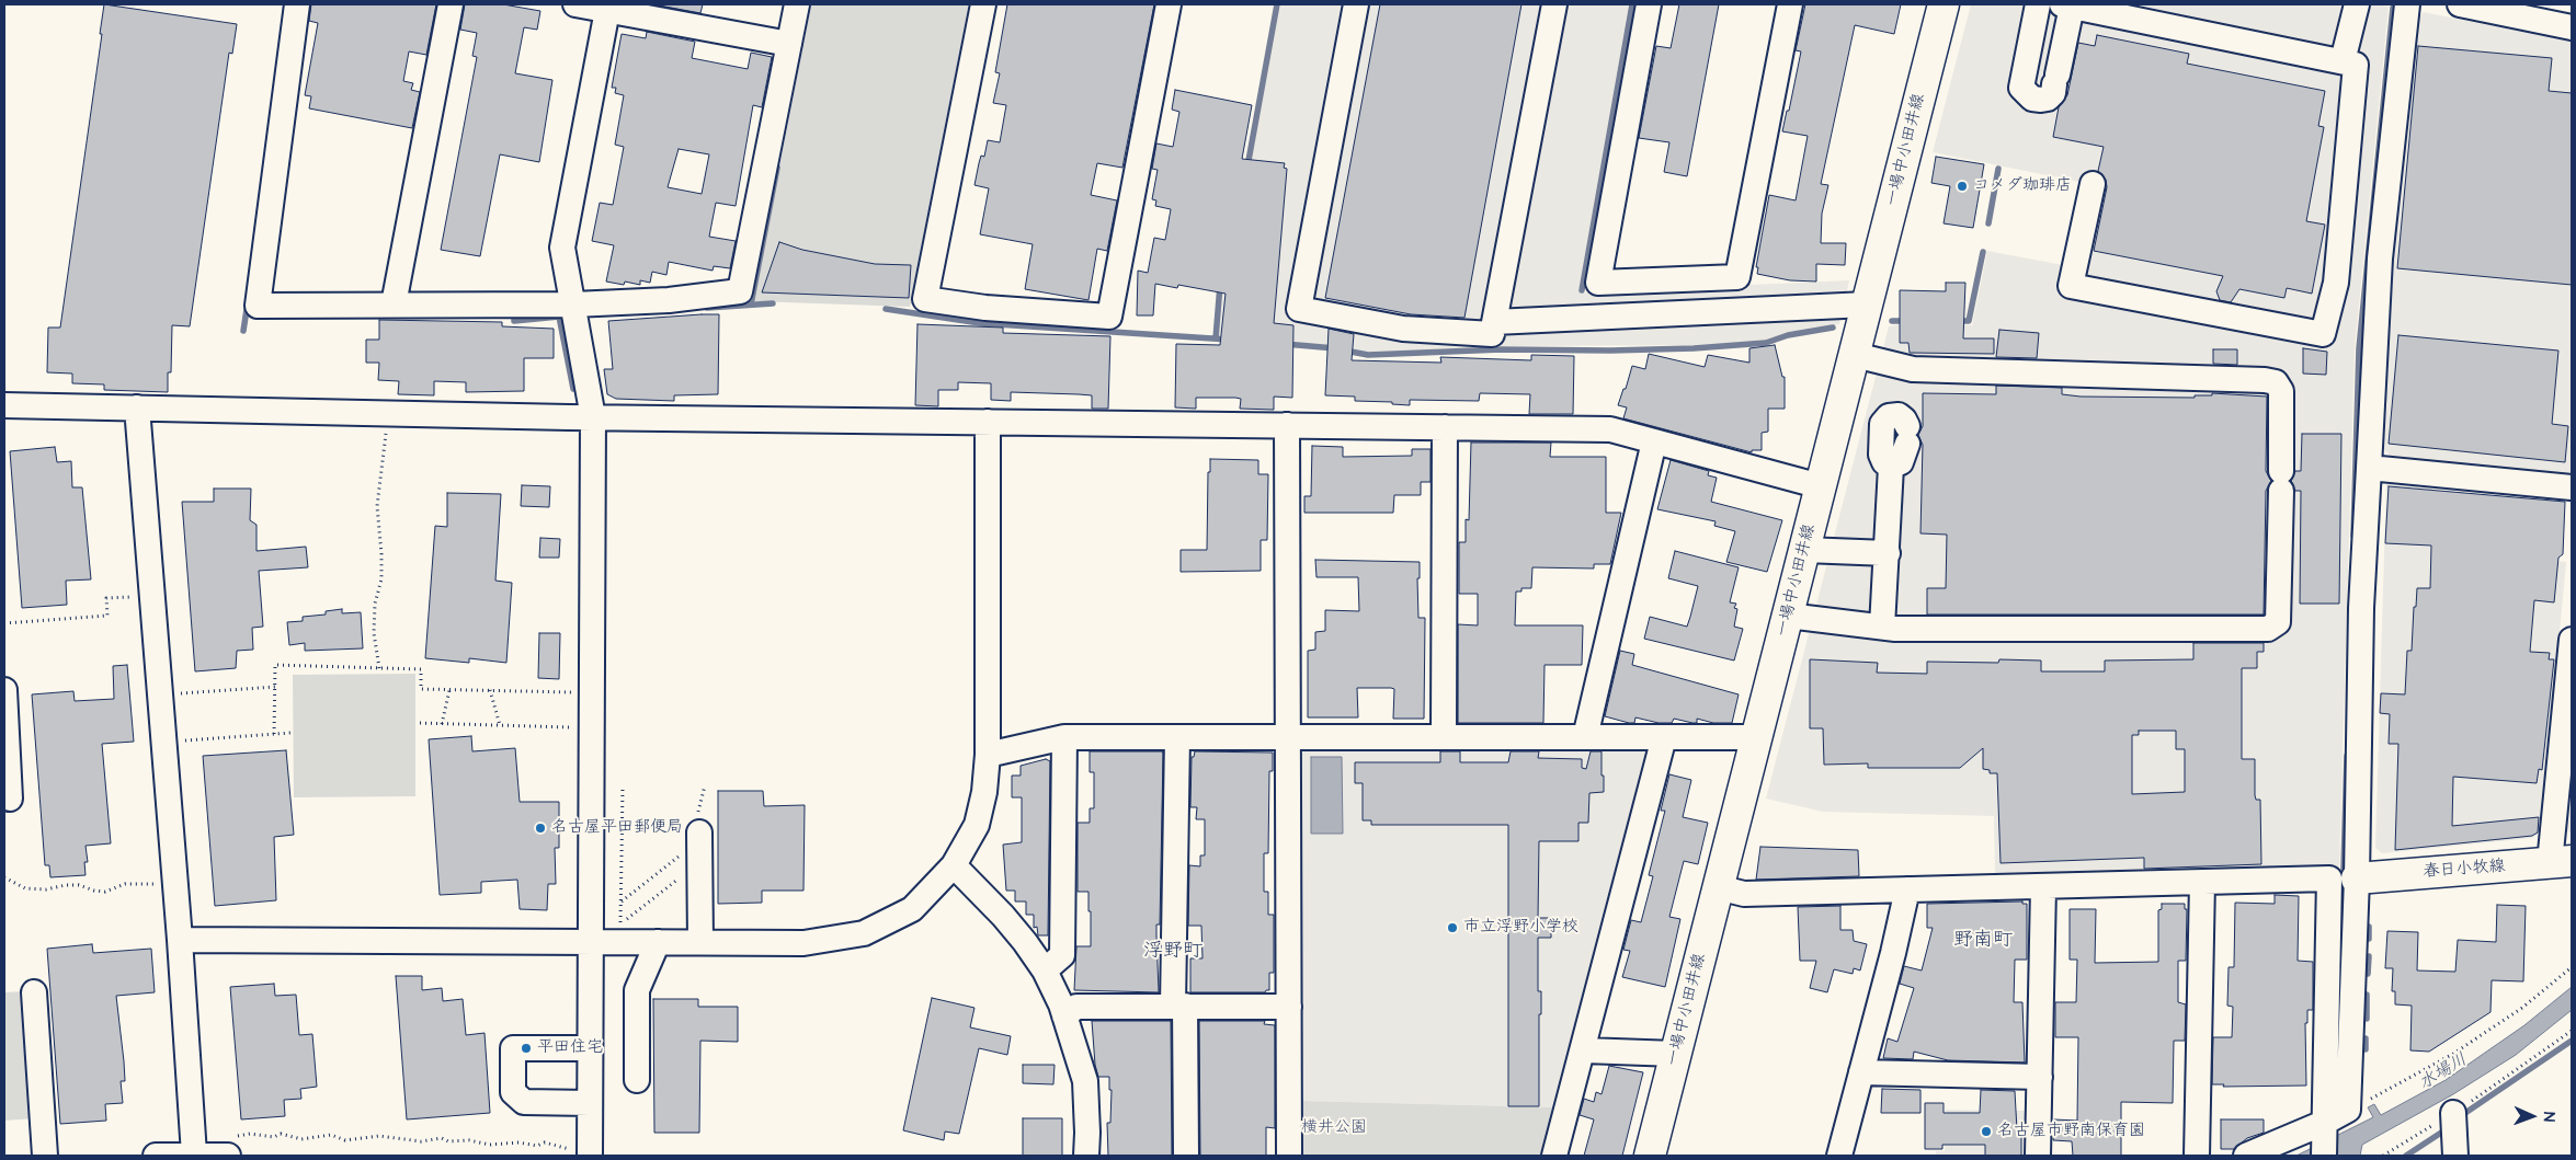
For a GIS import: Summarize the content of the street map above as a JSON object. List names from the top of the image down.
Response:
{
  "streets": {
    "main road": ["一場中小田井線", "春日小牧線"]
  },
  "districts": ["野南町", "浮野町"],
  "water": ["水場川"],
  "parks": ["横井公園"],
  "places": [
    "コメダ珈琲店",
    "名古屋平田郵便局",
    "市立浮野小学校",
    "平田住宅",
    "名古屋市野南保育園"
  ],
  "north": "right"
}
